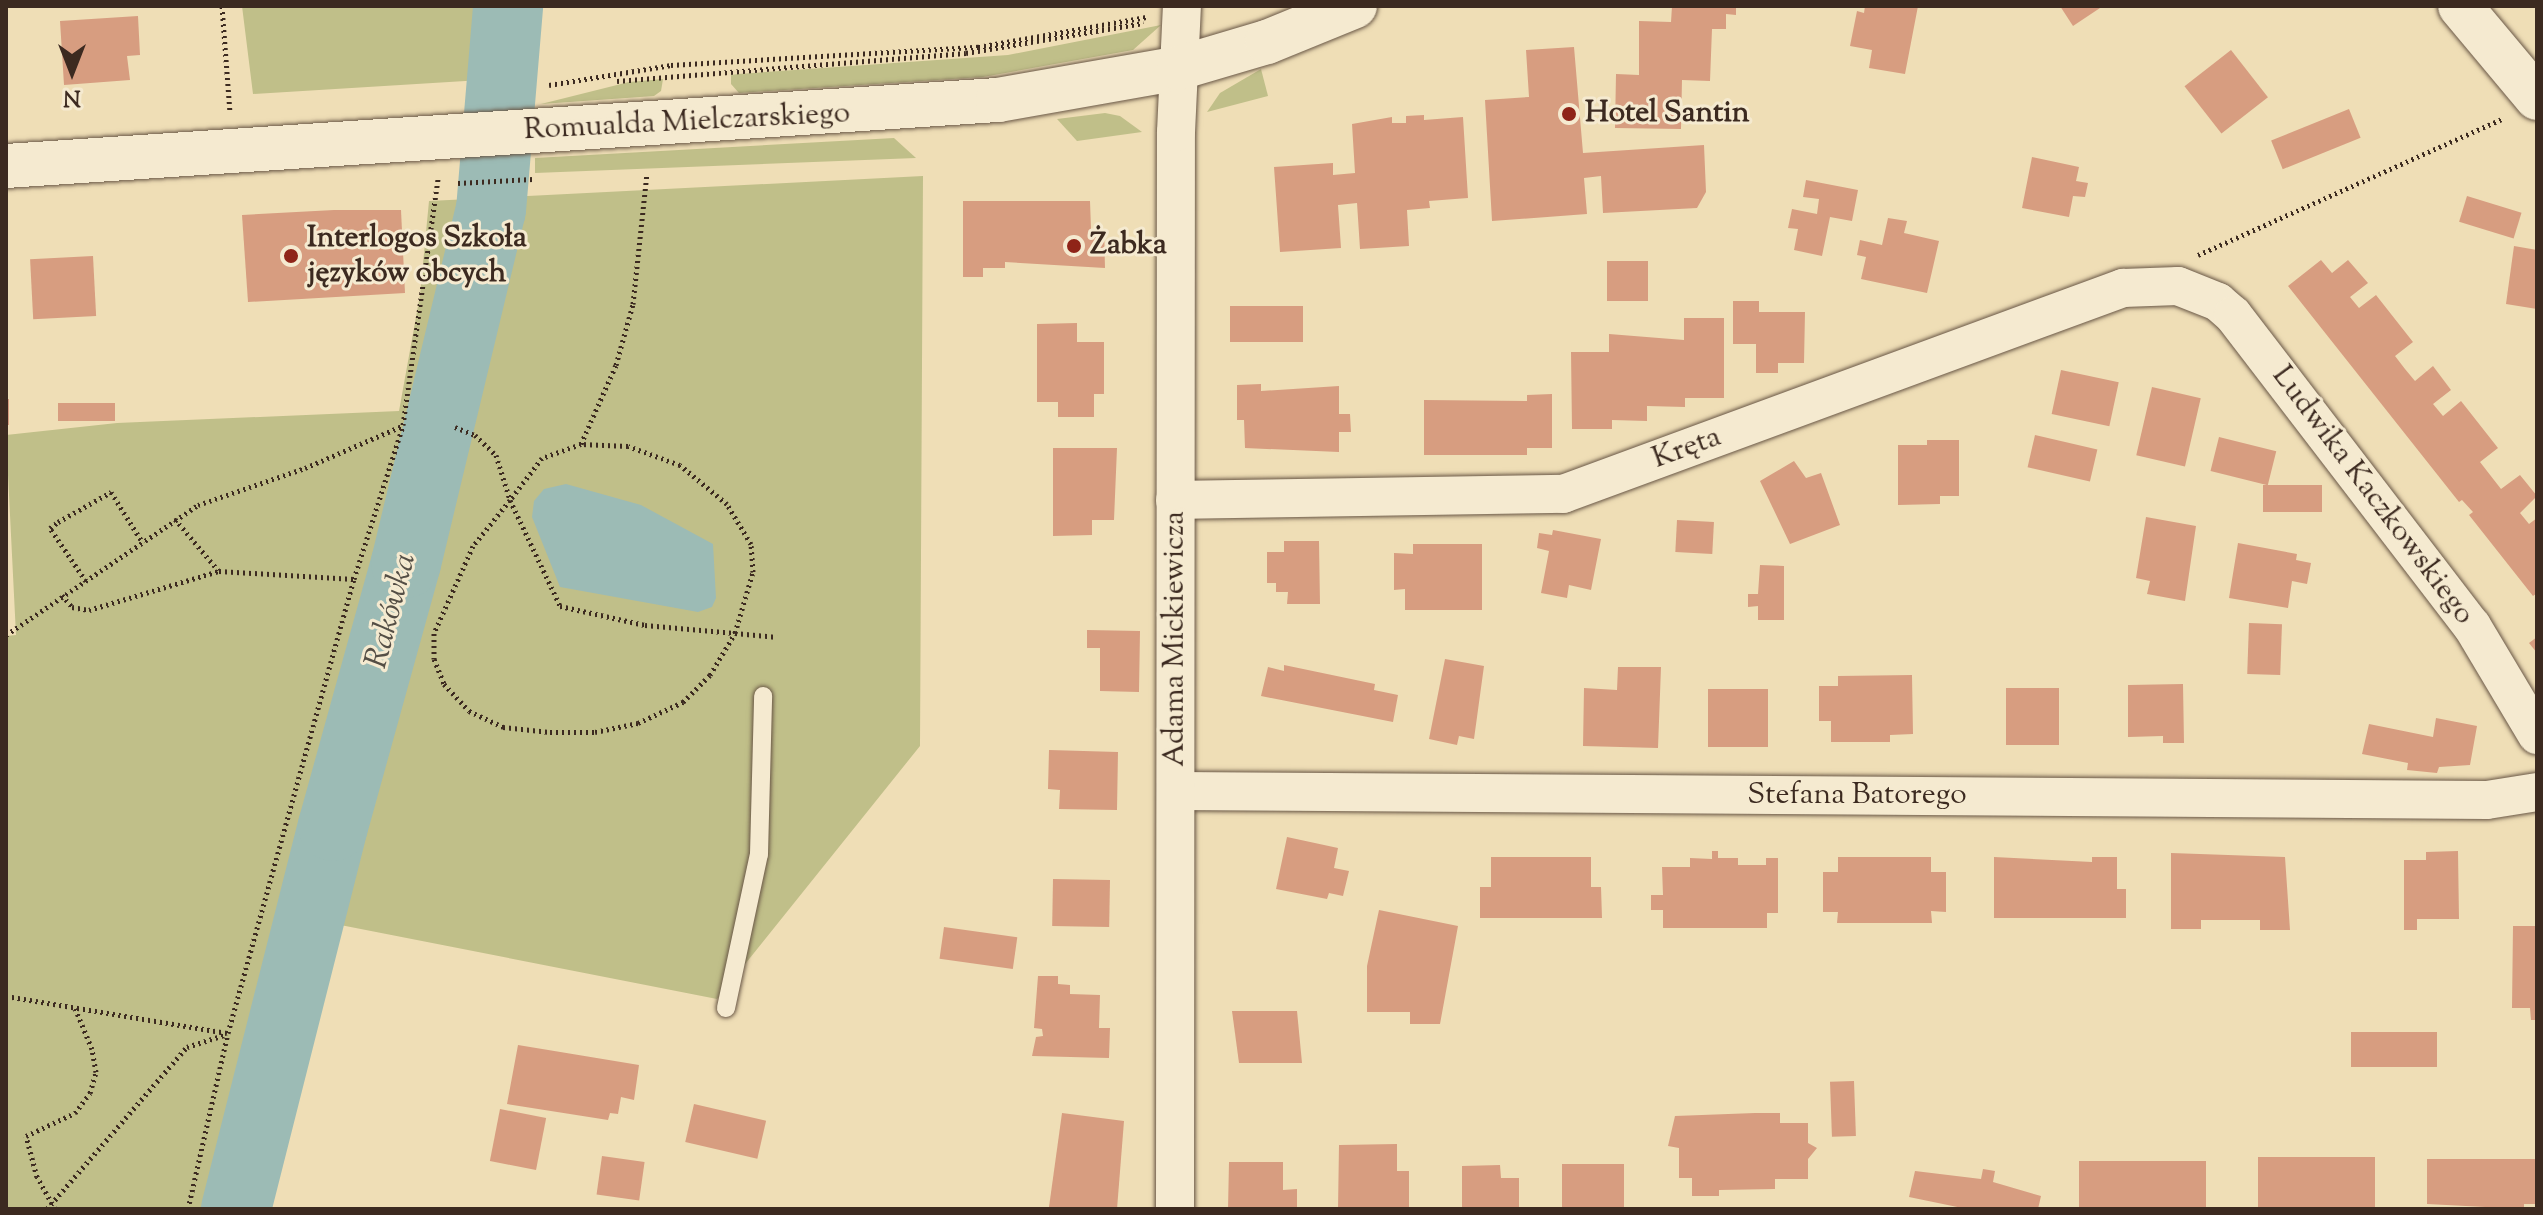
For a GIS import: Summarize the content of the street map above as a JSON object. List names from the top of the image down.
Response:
{
  "streets": {
    "street": [
      "Romualda Mielczarskiego",
      "Kręta",
      "Ludwika Kaczkowskiego",
      "Adama Mickiewicza",
      "Stefana Batorego"
    ]
  },
  "crossings": [
    ["Romualda Mielczarskiego", "Adama Mickiewicza"],
    ["Kręta", "Ludwika Kaczkowskiego"],
    ["Kręta", "Adama Mickiewicza"],
    ["Adama Mickiewicza", "Stefana Batorego"]
  ],
  "water": ["Rakówka"],
  "places": ["Hotel Santin", "Żabka", "Interlogos Szkoła języków obcych"],
  "north": "bottom"
}
